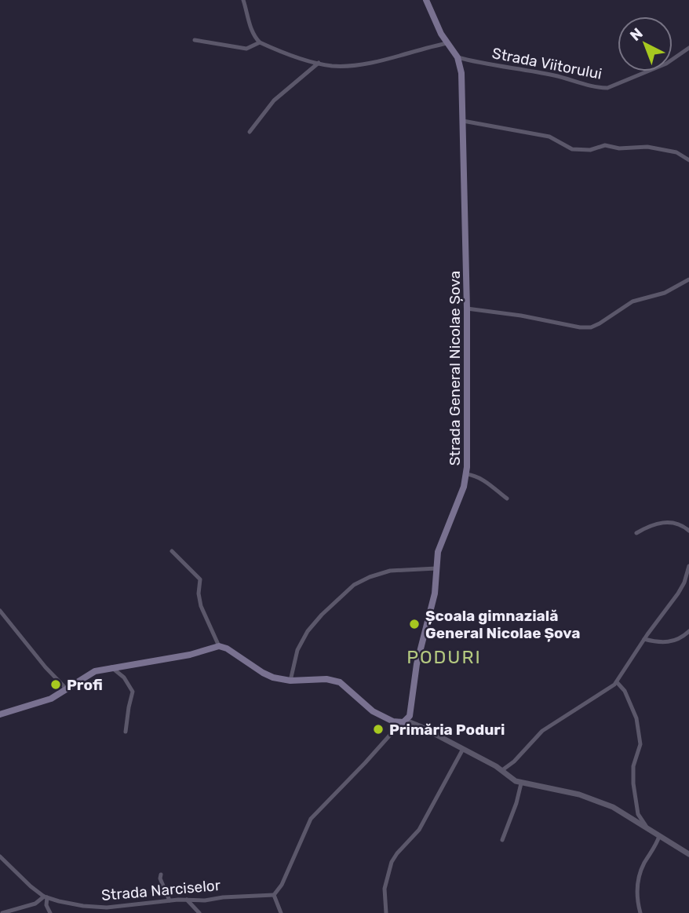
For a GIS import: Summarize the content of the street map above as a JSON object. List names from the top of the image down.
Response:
{
  "streets": {
    "main road": ["Strada General Nicolae Șova"],
    "street": ["Strada Viitorului", "Strada Narciselor"]
  },
  "crossings": [
    ["Strada Viitorului", "Strada General Nicolae Șova"]
  ],
  "districts": ["PODURI"],
  "places": ["Școala gimnazială General Nicolae Șova", "Profi", "Primăria Poduri"],
  "north": "top left"
}
